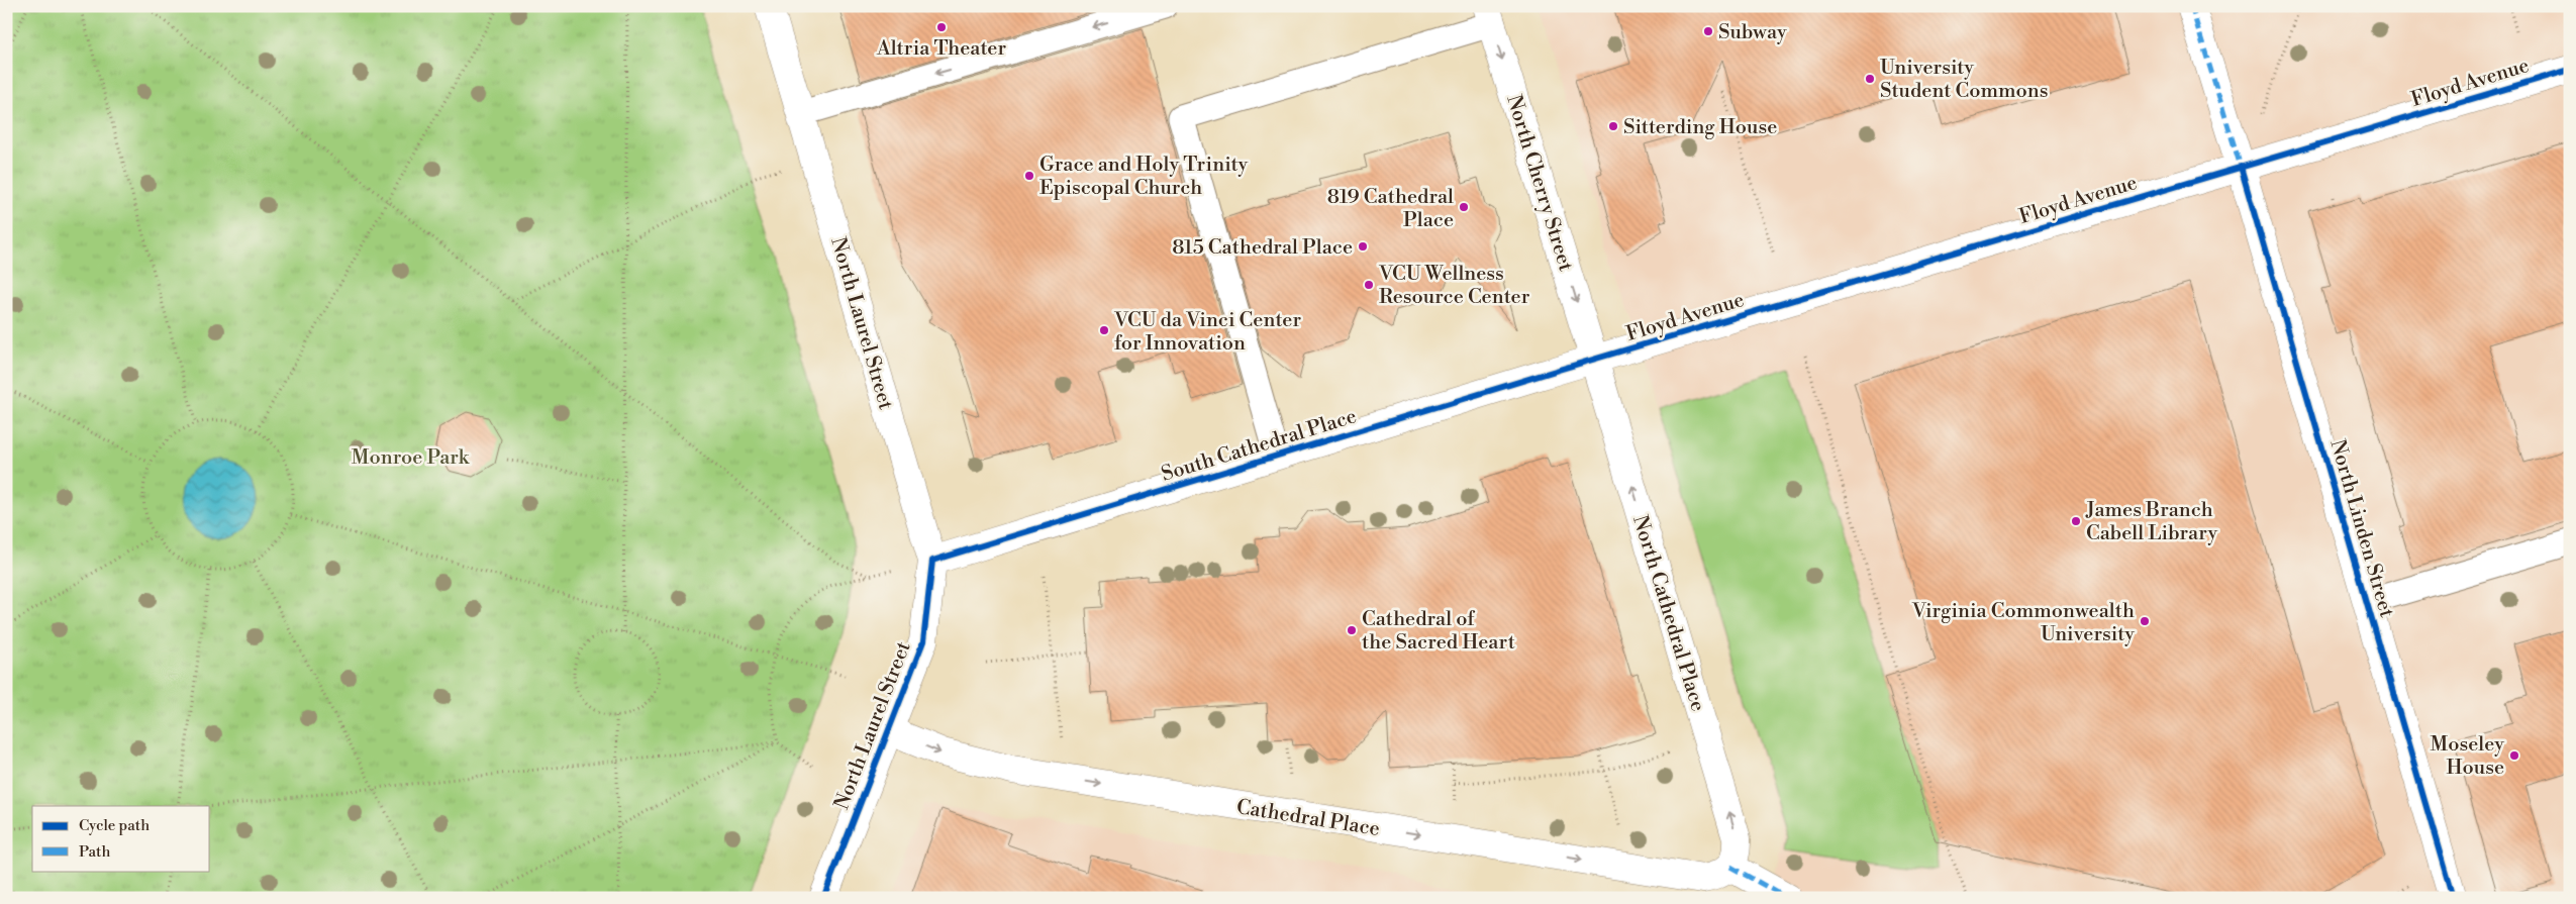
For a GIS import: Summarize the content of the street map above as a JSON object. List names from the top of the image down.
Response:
{
  "streets": {
    "street": [
      "Floyd Avenue",
      "North Cherry Street",
      "North Laurel Street",
      "South Cathedral Place",
      "North Linden Street",
      "North Cathedral Place",
      "Cathedral Place"
    ]
  },
  "crossings": [
    ["Floyd Avenue", "North Cherry Street"],
    ["Floyd Avenue", "South Cathedral Place"],
    ["Floyd Avenue", "North Linden Street"],
    ["Floyd Avenue", "North Cathedral Place"],
    ["North Cherry Street", "South Cathedral Place"],
    ["North Cherry Street", "North Cathedral Place"],
    ["North Laurel Street", "South Cathedral Place"],
    ["North Laurel Street", "Cathedral Place"],
    ["South Cathedral Place", "North Cathedral Place"],
    ["North Cathedral Place", "Cathedral Place"]
  ],
  "one_way": ["North Cherry Street", "North Cathedral Place", "Cathedral Place"],
  "parks": ["Monroe Park"],
  "places": [
    "Altria Theater",
    "Subway",
    "University Student Commons",
    "Sitterding House",
    "Grace and Holy Trinity Episcopal Church",
    "819 Cathedral Place",
    "815 Cathedral Place",
    "VCU Wellness Resource Center",
    "VCU da Vinci Center for Innovation",
    "James Branch Cabell Library",
    "Virginia Commonwealth University",
    "Cathedral of the Sacred Heart",
    "Moseley House"
  ],
  "legend": ["Cycle path", "Path"]
}
